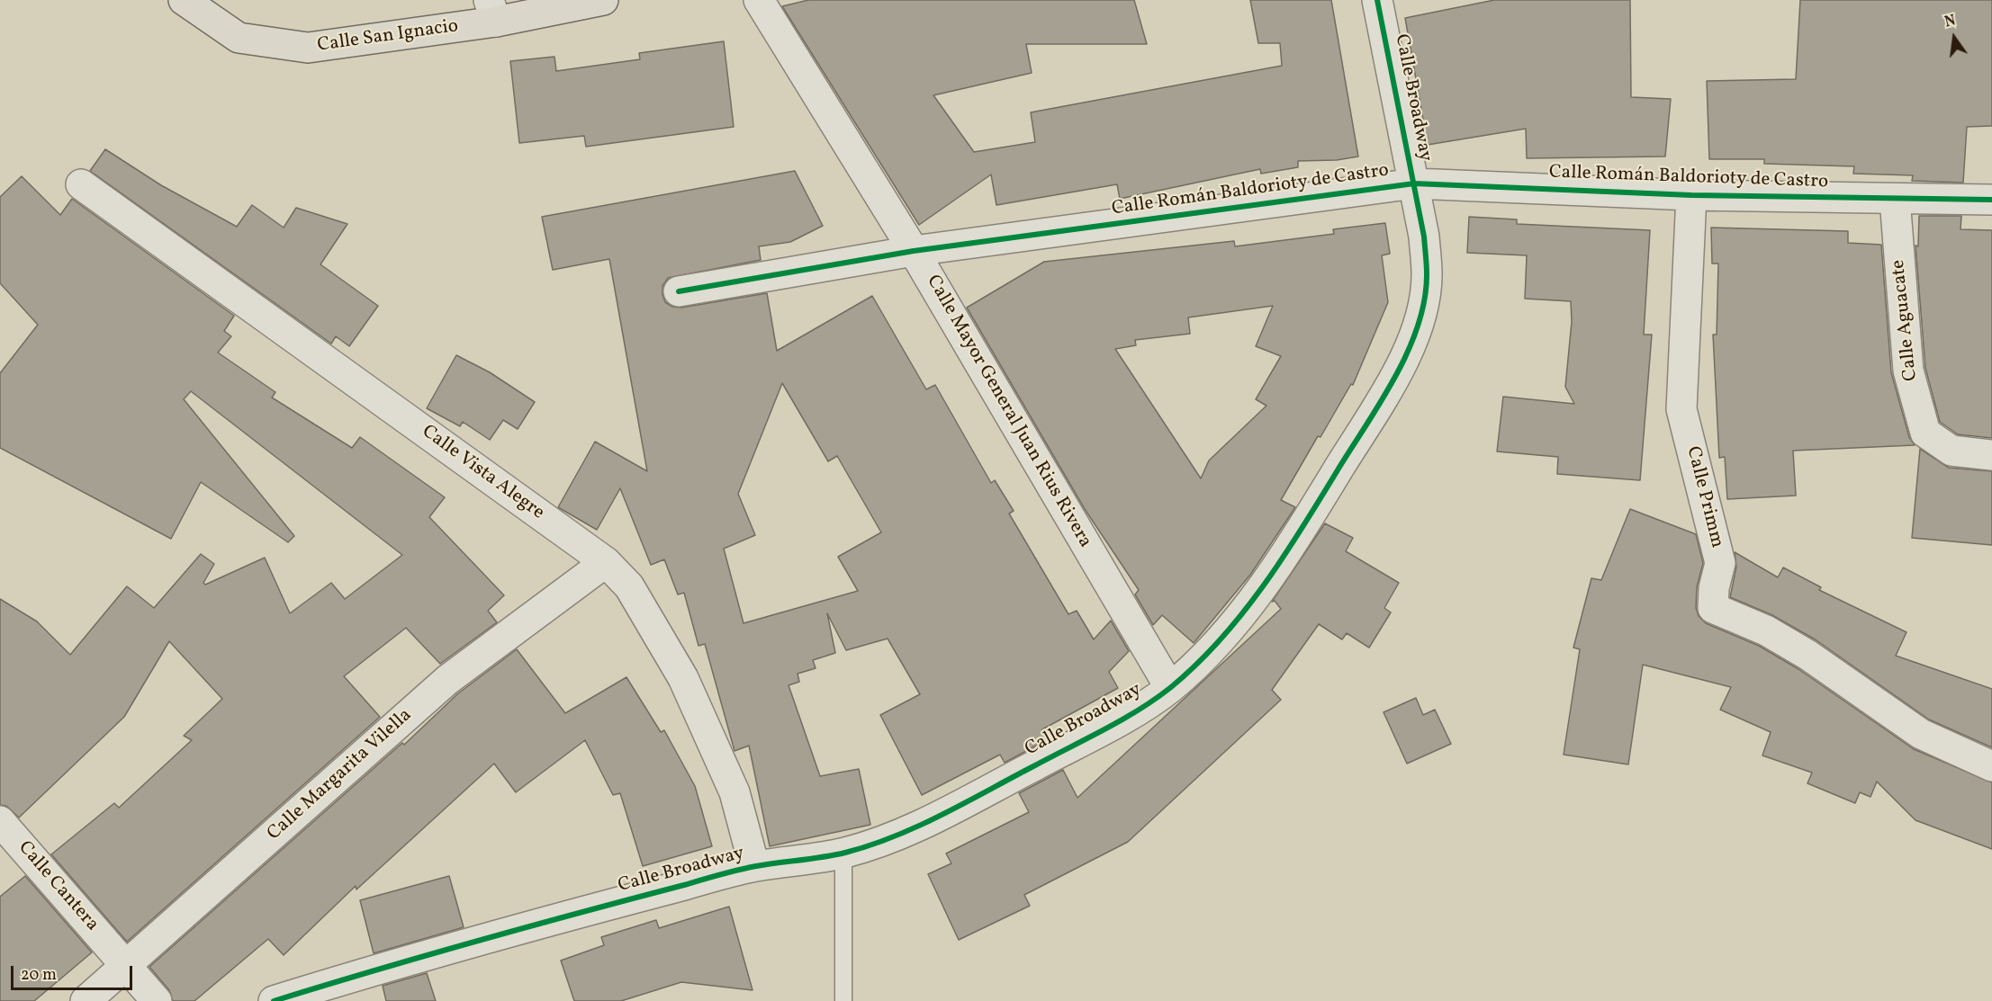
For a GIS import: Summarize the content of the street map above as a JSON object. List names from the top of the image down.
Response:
{
  "streets": {
    "main road": ["Calle San Ignacio"],
    "street": [
      "Calle Broadway",
      "Calle Román Baldorioty de Castro",
      "Calle Aguacate",
      "Calle Mayor General Juan Rius Rivera",
      "Calle Vista Alegre",
      "Calle Primm",
      "Calle Margarita Vilella",
      "Calle Cantera"
    ]
  },
  "crossings": [
    ["Calle Broadway", "Calle Román Baldorioty de Castro"],
    ["Calle Broadway", "Calle Mayor General Juan Rius Rivera"],
    ["Calle Broadway", "Calle Vista Alegre"],
    ["Calle Román Baldorioty de Castro", "Calle Aguacate"],
    ["Calle Román Baldorioty de Castro", "Calle Mayor General Juan Rius Rivera"],
    ["Calle Román Baldorioty de Castro", "Calle Primm"],
    ["Calle Vista Alegre", "Calle Margarita Vilella"],
    ["Calle Margarita Vilella", "Calle Cantera"]
  ],
  "scale_bar": "20 m",
  "north": "top"
}
